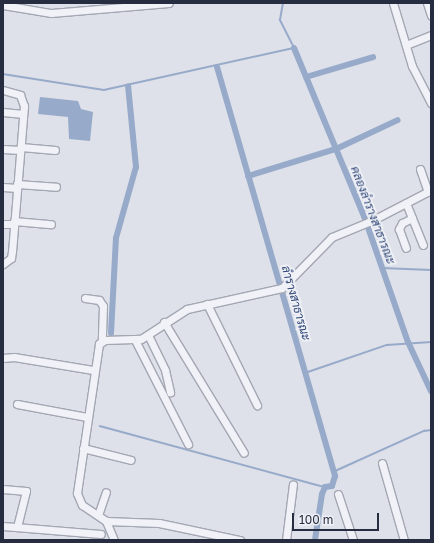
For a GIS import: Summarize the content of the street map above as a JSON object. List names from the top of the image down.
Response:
{
  "water": ["คลองลำรางสาธารณะ", "ลำรางสาธารณะ"],
  "scale_bar": "100 m"
}
